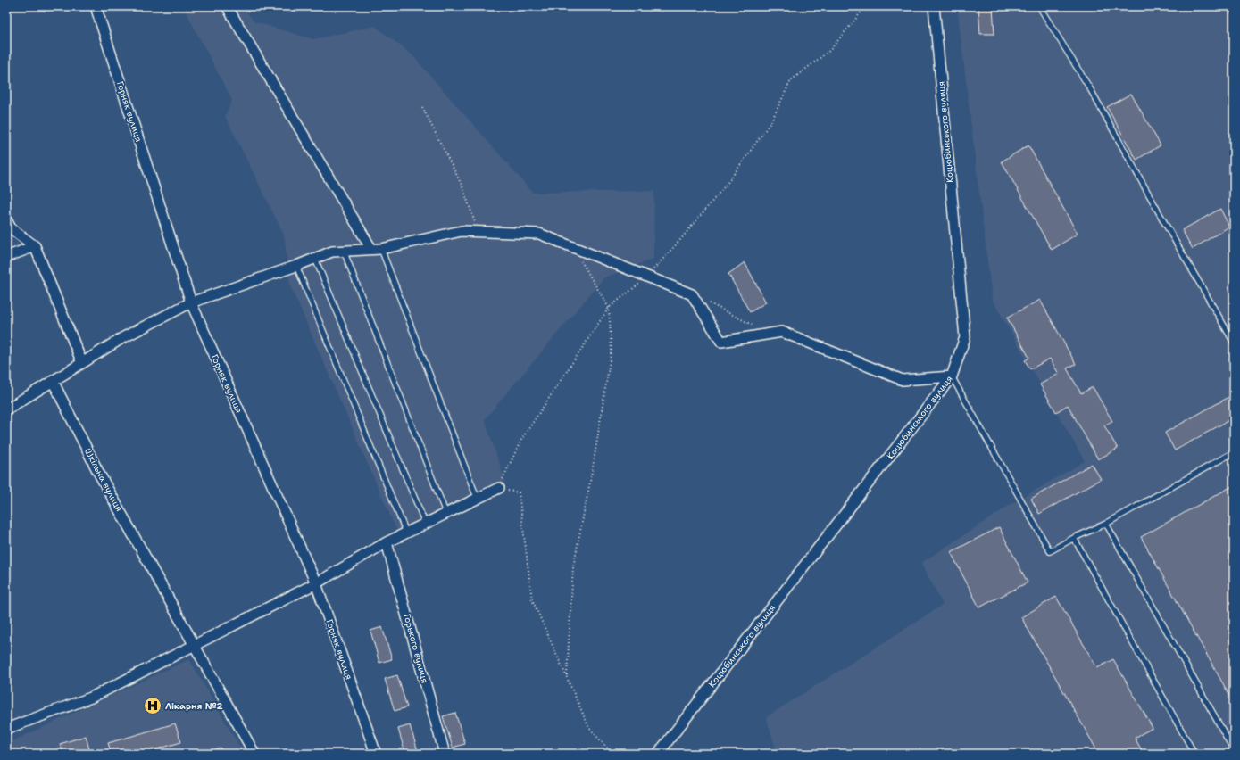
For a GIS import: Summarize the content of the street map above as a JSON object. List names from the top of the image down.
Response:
{
  "streets": {
    "street": [
      "Горняк вулиця",
      "Коцюбинського вулиця",
      "Шкільна вулиця",
      "Горького вулиця"
    ]
  },
  "places": {
    "hospital": ["Лікарня №2"]
  }
}
